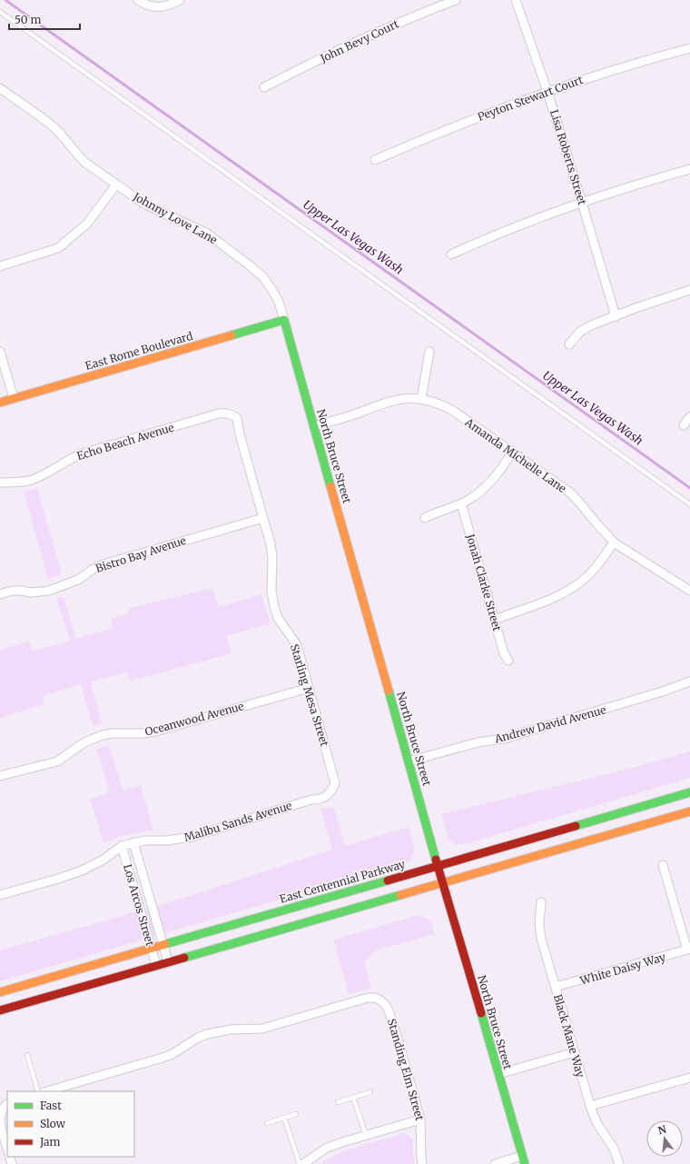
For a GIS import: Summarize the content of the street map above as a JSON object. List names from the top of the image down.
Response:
{
  "streets": {
    "main road": ["East Rome Boulevard", "North Bruce Street", "East Centennial Parkway"],
    "street": [
      "John Bevy Court",
      "Peyton Stewart Court",
      "Lisa Roberts Street",
      "Johnny Love Lane",
      "Echo Beach Avenue",
      "Amanda Michelle Lane",
      "Bistro Bay Avenue",
      "Jonah Clarke Street",
      "Starling Mesa Street",
      "Oceanwood Avenue",
      "Andrew David Avenue",
      "Malibu Sands Avenue",
      "Los Arcos Street",
      "White Daisy Way",
      "Black Mane Way",
      "Standing Elm Street"
    ]
  },
  "crossings": [
    ["Peyton Stewart Court", "Lisa Roberts Street"],
    ["Johnny Love Lane", "East Rome Boulevard"],
    ["Johnny Love Lane", "North Bruce Street"],
    ["East Rome Boulevard", "North Bruce Street"],
    ["Echo Beach Avenue", "Starling Mesa Street"],
    ["Amanda Michelle Lane", "North Bruce Street"],
    ["North Bruce Street", "Andrew David Avenue"],
    ["North Bruce Street", "East Centennial Parkway"],
    ["Bistro Bay Avenue", "Starling Mesa Street"],
    ["Starling Mesa Street", "Oceanwood Avenue"],
    ["Starling Mesa Street", "Malibu Sands Avenue"],
    ["Malibu Sands Avenue", "Los Arcos Street"],
    ["East Centennial Parkway", "Los Arcos Street"],
    ["White Daisy Way", "Black Mane Way"]
  ],
  "water": ["Upper Las Vegas Wash"],
  "legend": ["Fast", "Slow", "Jam"],
  "scale_bar": "50 m",
  "north": "top"
}
